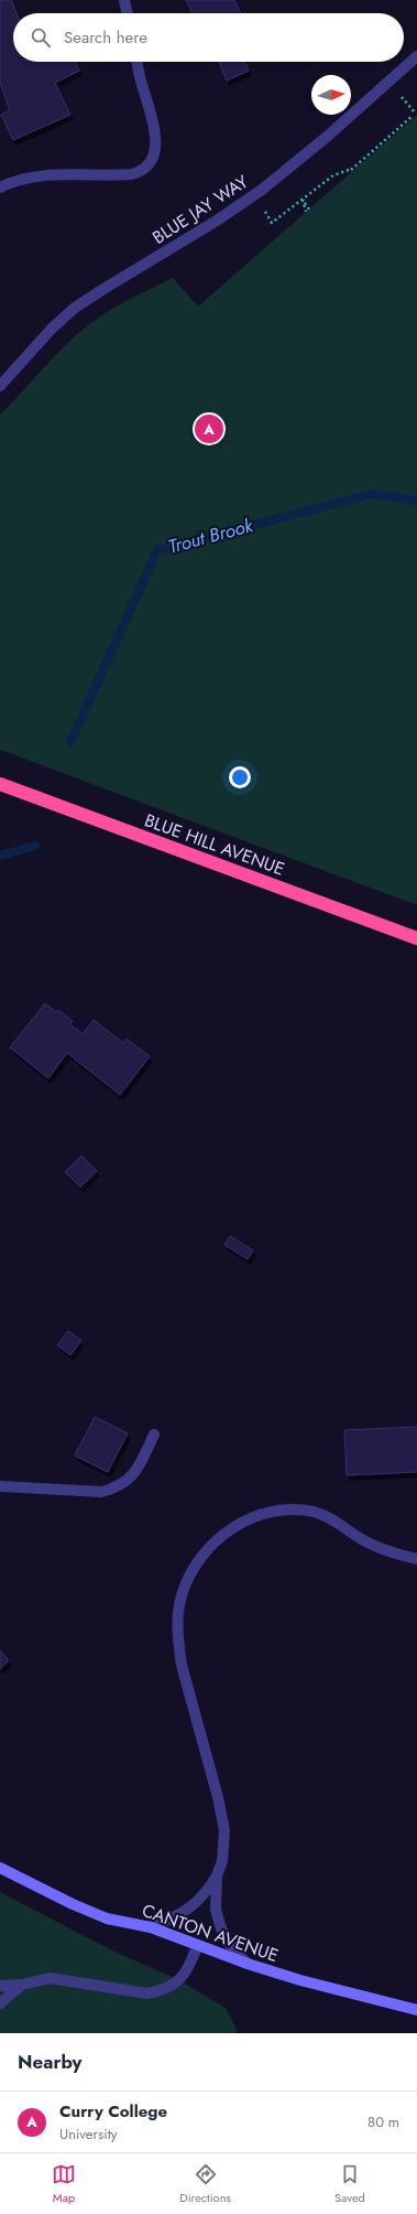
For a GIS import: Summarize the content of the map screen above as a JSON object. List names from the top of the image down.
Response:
{
  "streets": {
    "highway": ["BLUE HILL AVENUE"],
    "main road": ["CANTON AVENUE"],
    "lane": ["BLUE JAY WAY"]
  },
  "water": ["Trout Brook"],
  "north": "right",
  "page": {
    "search": "Search here",
    "pins": "A",
    "heading": "Nearby",
    "list": [
      {
        "mark": "A",
        "name": "Curry College",
        "note": "University",
        "value": "80 m"
      }
    ],
    "nav": ["Map", "Directions", "Saved"]
  }
}
